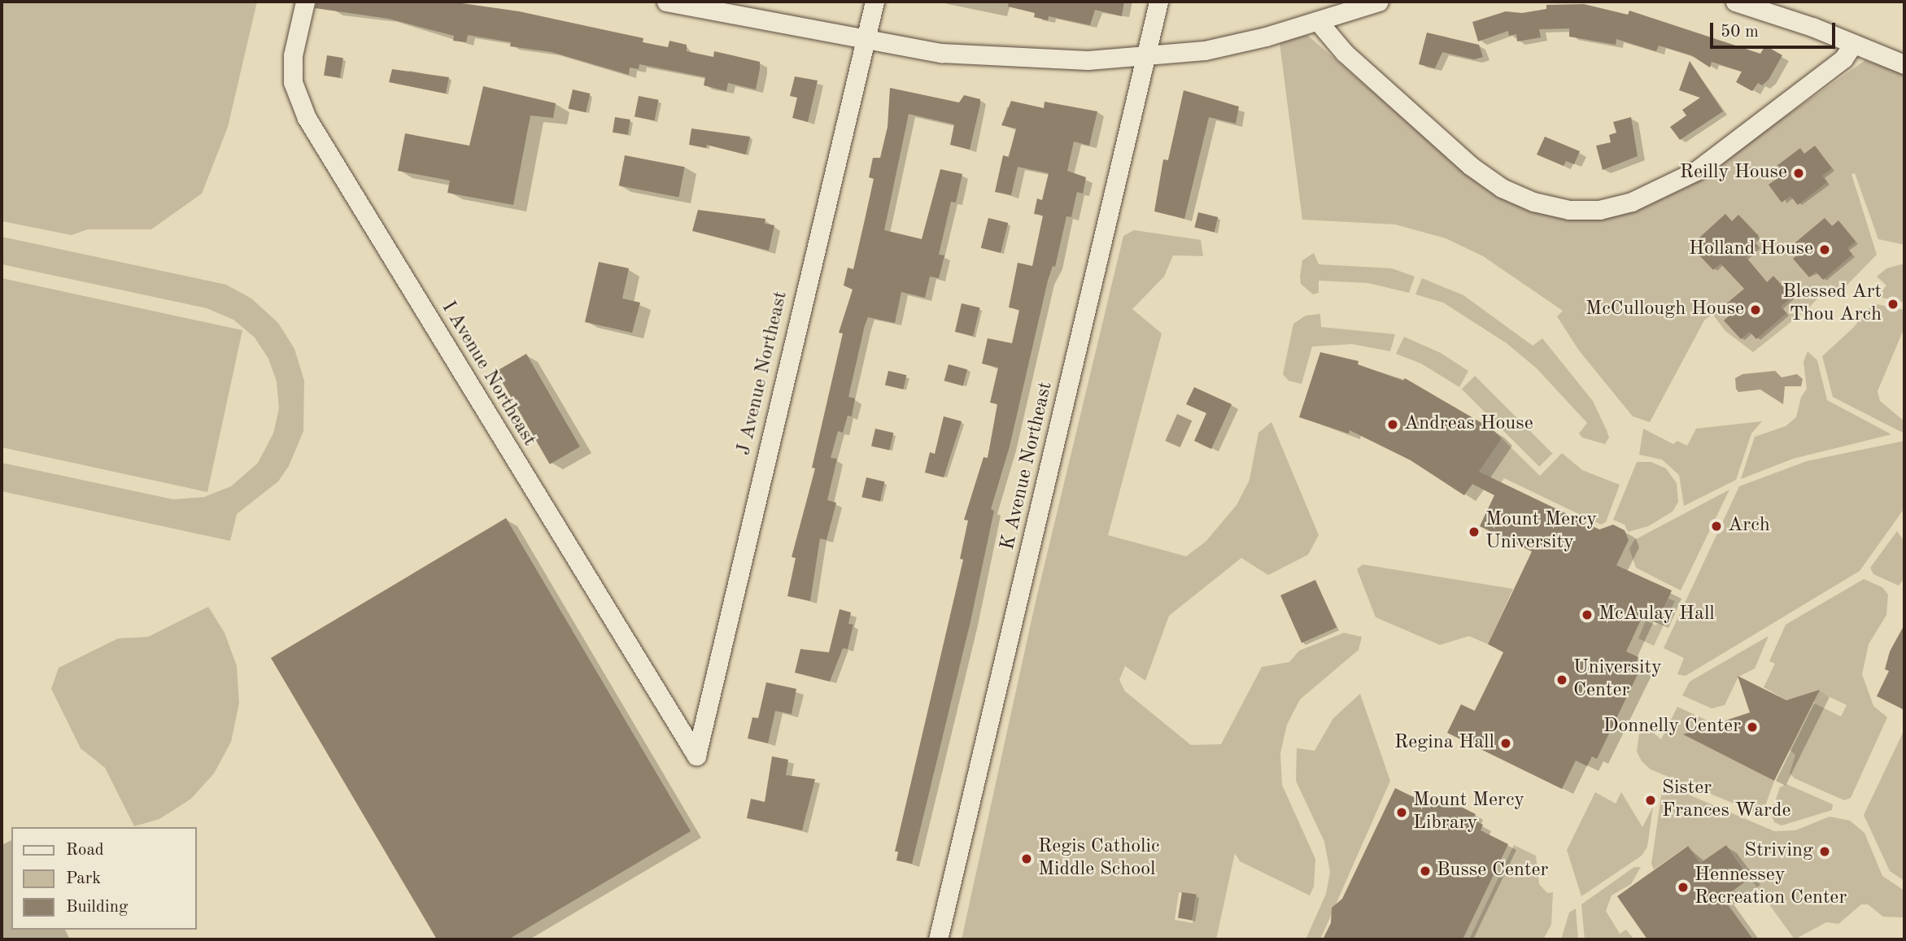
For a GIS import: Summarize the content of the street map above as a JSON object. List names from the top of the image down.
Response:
{
  "streets": {
    "street": ["J Avenue Northeast", "I Avenue Northeast", "K Avenue Northeast"]
  },
  "crossings": [
    ["J Avenue Northeast", "I Avenue Northeast"]
  ],
  "places": [
    "Reilly House",
    "Holland House",
    "Blessed Art Thou Arch",
    "McCullough House",
    "Andreas House",
    "Arch",
    "Mount Mercy University",
    "McAulay Hall",
    "University Center",
    "Donnelly Center",
    "Regina Hall",
    "Sister Frances Warde",
    "Mount Mercy Library",
    "Striving",
    "Regis Catholic Middle School",
    "Busse Center",
    "Hennessey Recreation Center"
  ],
  "legend": ["Road", "Park", "Building"],
  "scale_bar": "50 m"
}
